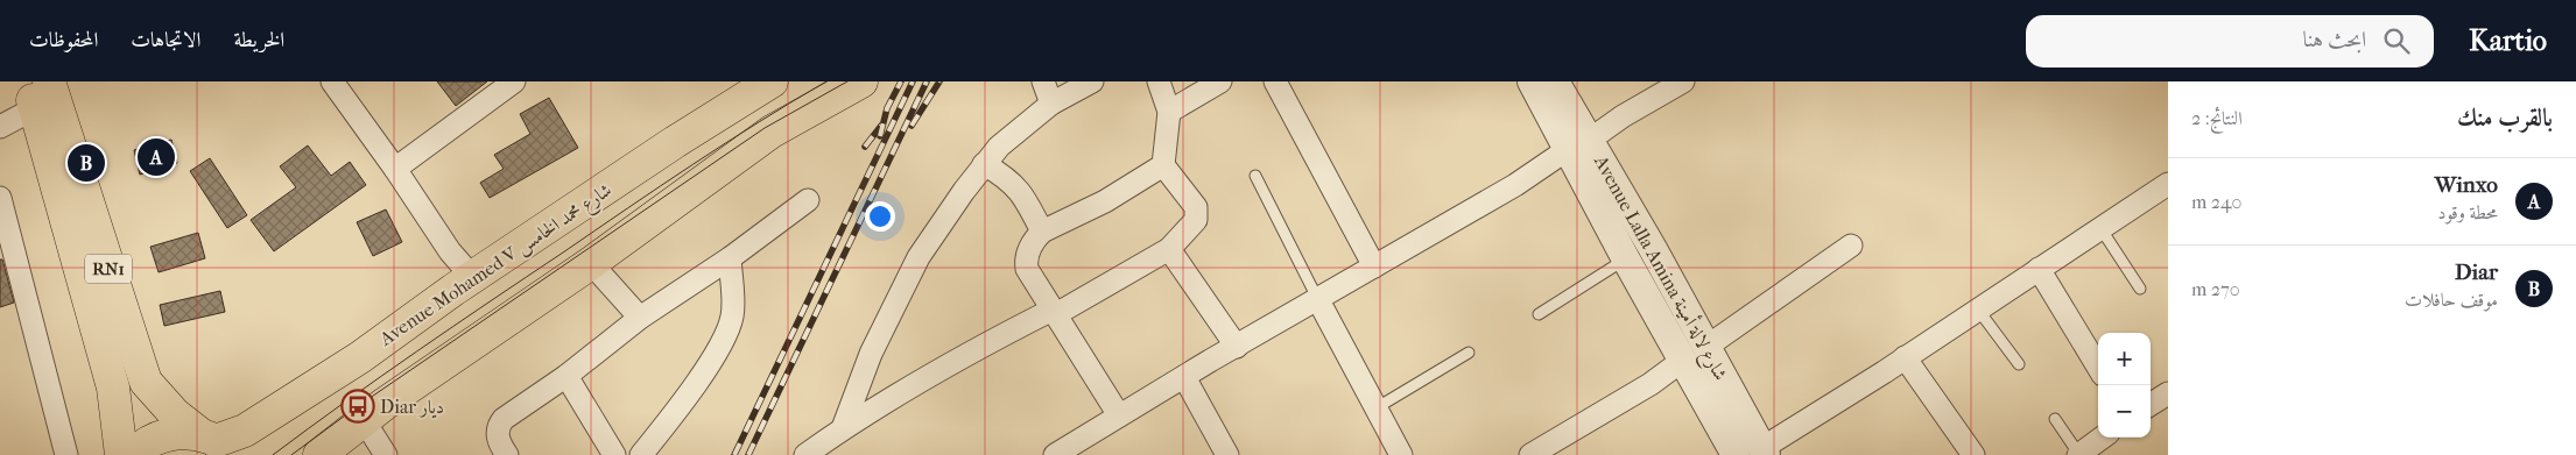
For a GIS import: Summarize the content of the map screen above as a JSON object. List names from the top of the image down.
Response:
{
  "streets": {
    "main road": ["Avenue Mohamed V شارع محمد الخامس", "RN1"],
    "street": ["Avenue Lalla Amina شارع لالة أمينة"]
  },
  "crossings": [
    ["Avenue Mohamed V شارع محمد الخامس", "RN1"]
  ],
  "places": {
    "bus stop": ["Diar ديار"]
  },
  "page": {
    "header": "Kartio",
    "search": "ابحث هنا",
    "nav": ["الخريطة", "الاتجاهات", "المحفوظات"],
    "heading": ["بالقرب منك", "النتائج: 2"],
    "pins": ["A", "B"],
    "list": [
      {
        "mark": "A",
        "name": "Winxo",
        "note": "محطة وقود",
        "value": "240 m"
      },
      {
        "mark": "B",
        "name": "Diar",
        "note": "موقف حافلات",
        "value": "270 m"
      }
    ],
    "map_buttons": ["+", "−"]
  }
}
